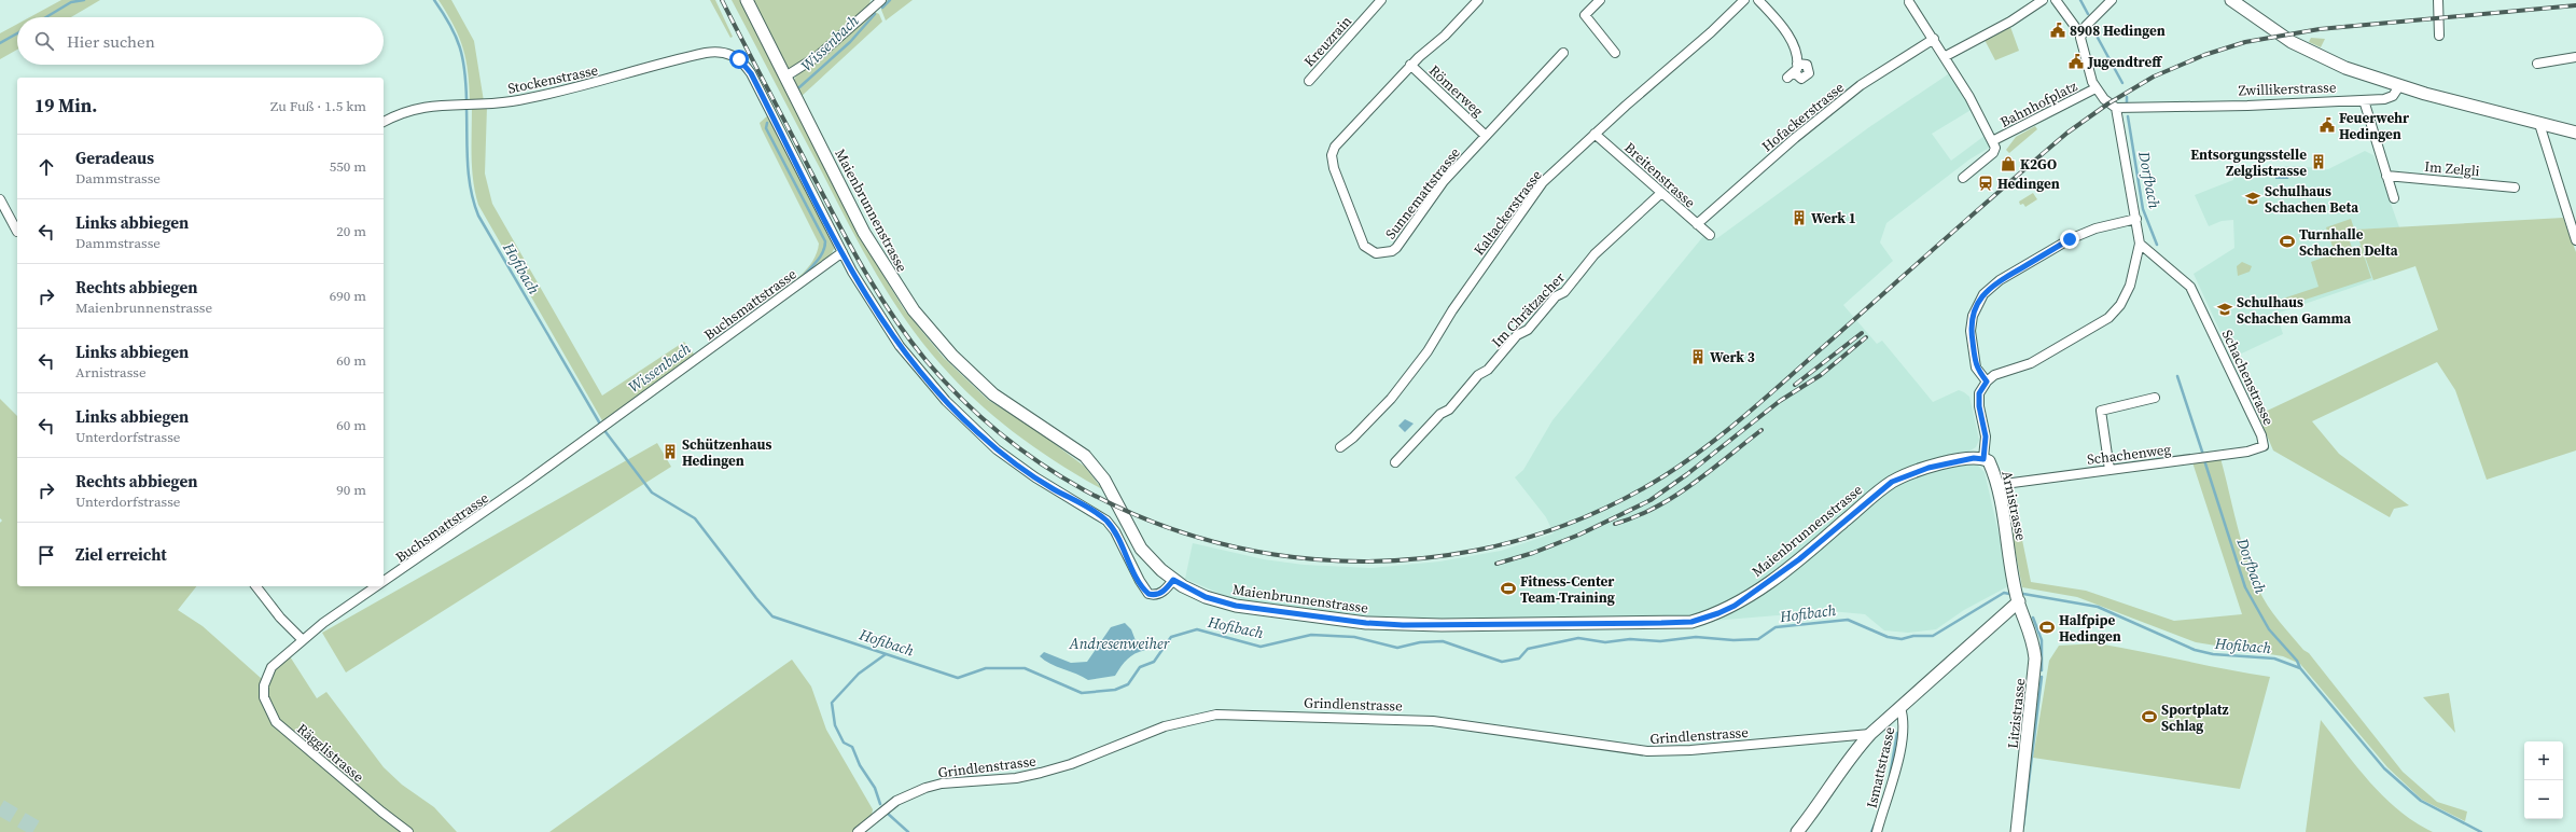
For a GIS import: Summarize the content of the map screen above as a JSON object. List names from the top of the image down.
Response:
{
  "streets": {
    "street": [
      "Kreuzrain",
      "Stockenstrasse",
      "Zwillikerstrasse",
      "Römerweg",
      "Bahnhofplatz",
      "Hofackerstrasse",
      "Im Zelgli",
      "Breitenstrasse",
      "Sunnemattstrasse",
      "Maienbrunnenstrasse",
      "Kaltackerstrasse",
      "Buchsmattstrasse",
      "Im Chrätzacher",
      "Schachenstrasse",
      "Schachenweg",
      "Arnistrasse",
      "Grindlenstrasse",
      "Litzistrasse",
      "Rägglistrasse",
      "Ismattstrasse"
    ]
  },
  "crossings": [
    ["Stockenstrasse", "Buchsmattstrasse"],
    ["Römerweg", "Sunnemattstrasse"],
    ["Hofackerstrasse", "Breitenstrasse"],
    ["Breitenstrasse", "Kaltackerstrasse"],
    ["Breitenstrasse", "Im Chrätzacher"],
    ["Maienbrunnenstrasse", "Arnistrasse"],
    ["Buchsmattstrasse", "Rägglistrasse"],
    ["Schachenstrasse", "Schachenweg"],
    ["Schachenweg", "Arnistrasse"],
    ["Arnistrasse", "Litzistrasse"]
  ],
  "water": [
    "Wissenbach",
    "Dorfbach",
    "Hofibach",
    "Andresenweiher"
  ],
  "places": {
    "public building": ["8908 Hedingen", "Jugendtreff", "Feuerwehr Hedingen"],
    "building": [
      "Entsorgungsstelle Zelglistrasse",
      "Werk 1",
      "Werk 3",
      "Schützenhaus Hedingen"
    ],
    "shop": ["K2GO"],
    "station": ["Hedingen"],
    "school or university": ["Schulhaus Schachen Beta", "Schulhaus Schachen Gamma"],
    "sports": [
      "Turnhalle Schachen Delta",
      "Fitness-Center Team-Training",
      "Halfpipe Hedingen",
      "Sportplatz Schlag"
    ]
  },
  "page": {
    "search": "Hier suchen",
    "heading": ["19 Min.", "Zu Fuß · 1.5 km"],
    "list": [
      ["Geradeaus", "Dammstrasse", "550 m"],
      ["Links abbiegen", "Dammstrasse", "20 m"],
      ["Rechts abbiegen", "Maienbrunnenstrasse", "690 m"],
      ["Links abbiegen", "Arnistrasse", "60 m"],
      ["Links abbiegen", "Unterdorfstrasse", "60 m"],
      ["Rechts abbiegen", "Unterdorfstrasse", "90 m"],
      "Ziel erreicht"
    ],
    "map_buttons": ["+", "−"]
  }
}
